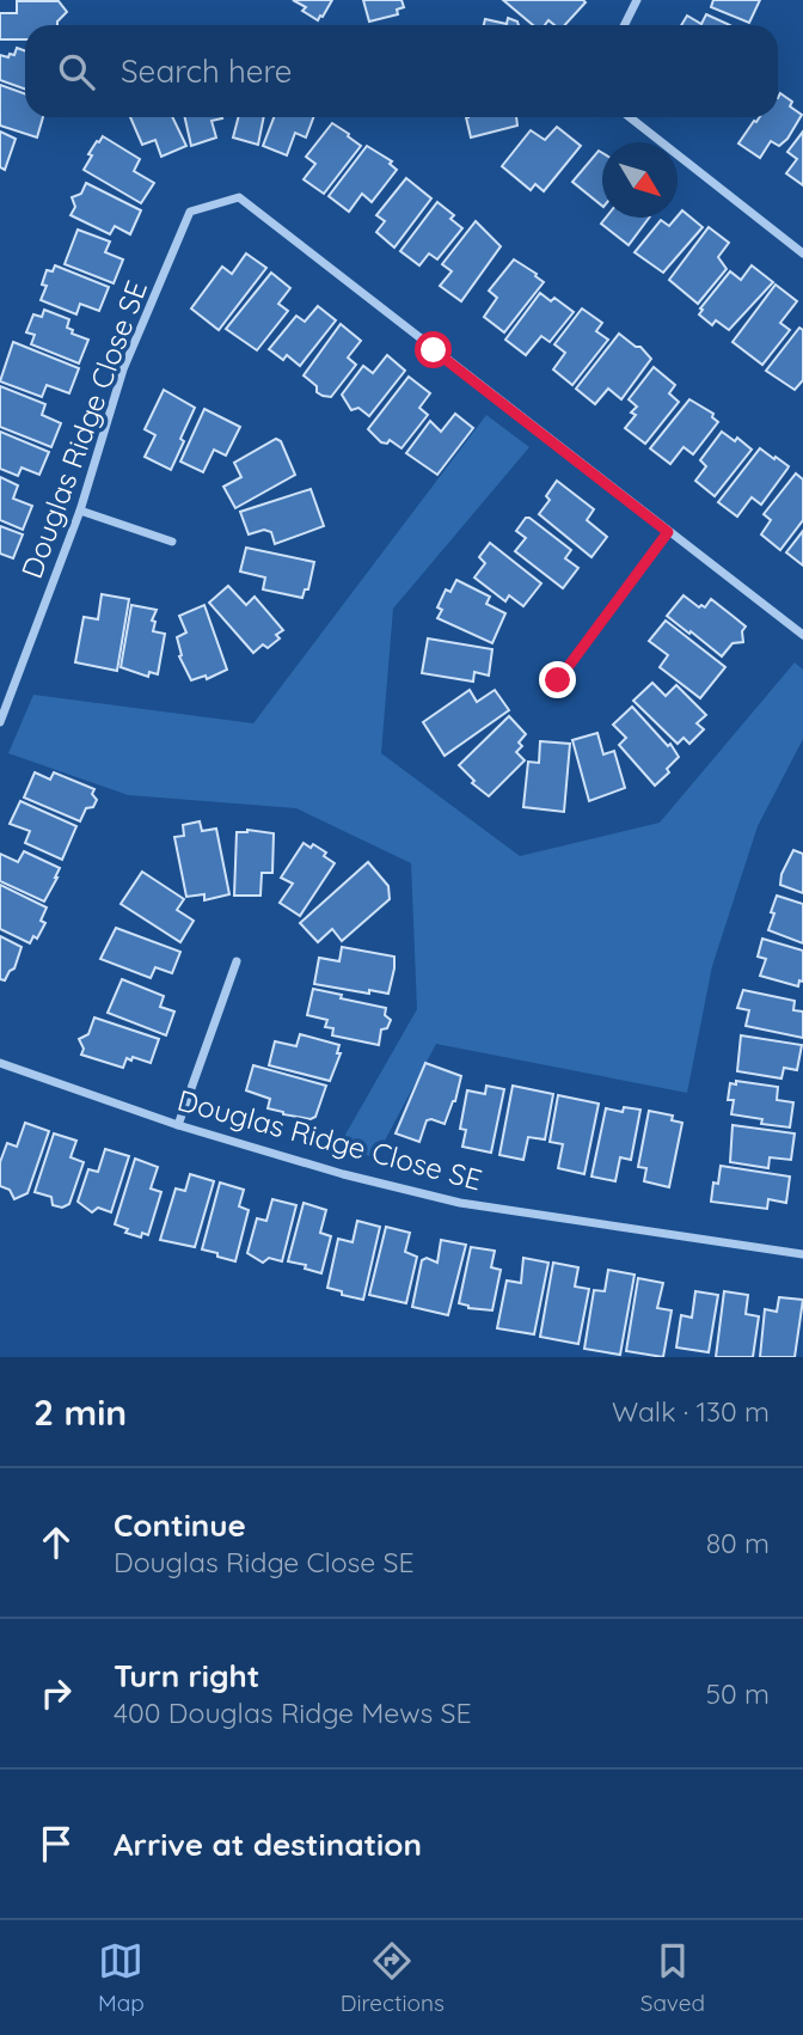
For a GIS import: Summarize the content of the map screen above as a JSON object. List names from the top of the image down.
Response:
{
  "streets": {
    "street": ["Douglas Ridge Close SE"]
  },
  "north": "bottom right",
  "page": {
    "search": "Search here",
    "heading": ["2 min", "Walk · 130 m"],
    "list": [
      ["Continue", "Douglas Ridge Close SE", "80 m"],
      ["Turn right", "400 Douglas Ridge Mews SE", "50 m"],
      "Arrive at destination"
    ],
    "nav": ["Map", "Directions", "Saved"]
  }
}
